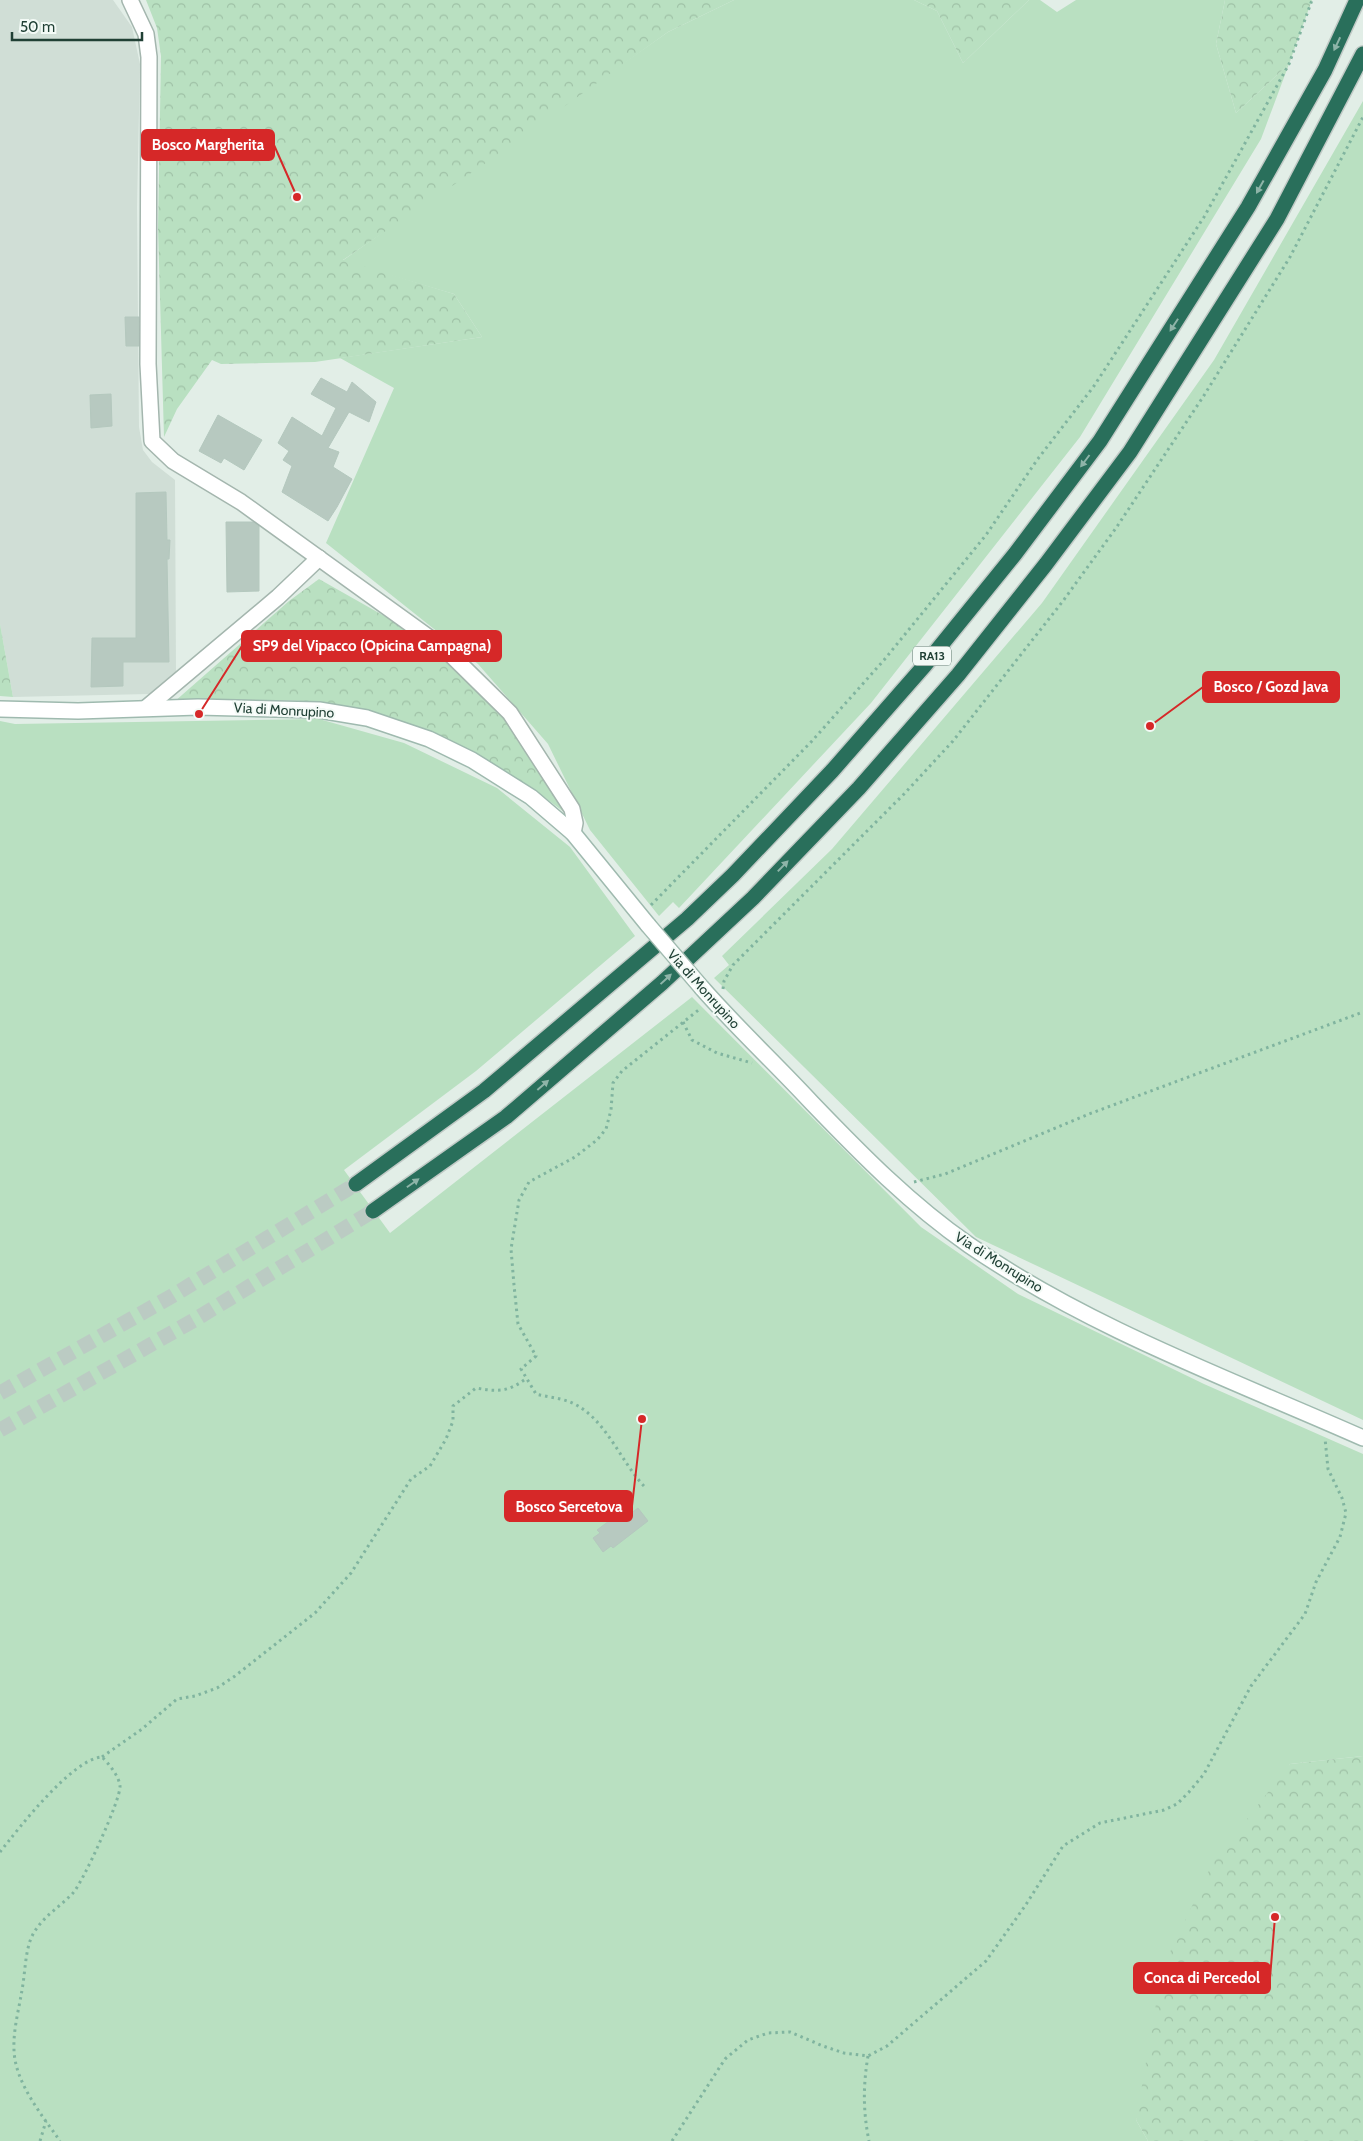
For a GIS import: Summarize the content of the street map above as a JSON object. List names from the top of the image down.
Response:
{
  "streets": {
    "highway": ["RA13"],
    "main road": ["Via di Monrupino"]
  },
  "places": [
    "Bosco Margherita",
    "SP9 del Vipacco (Opicina Campagna)",
    "Bosco / Gozd Java",
    "Bosco Sercetova",
    "Conca di Percedol"
  ],
  "scale_bar": "50 m"
}
